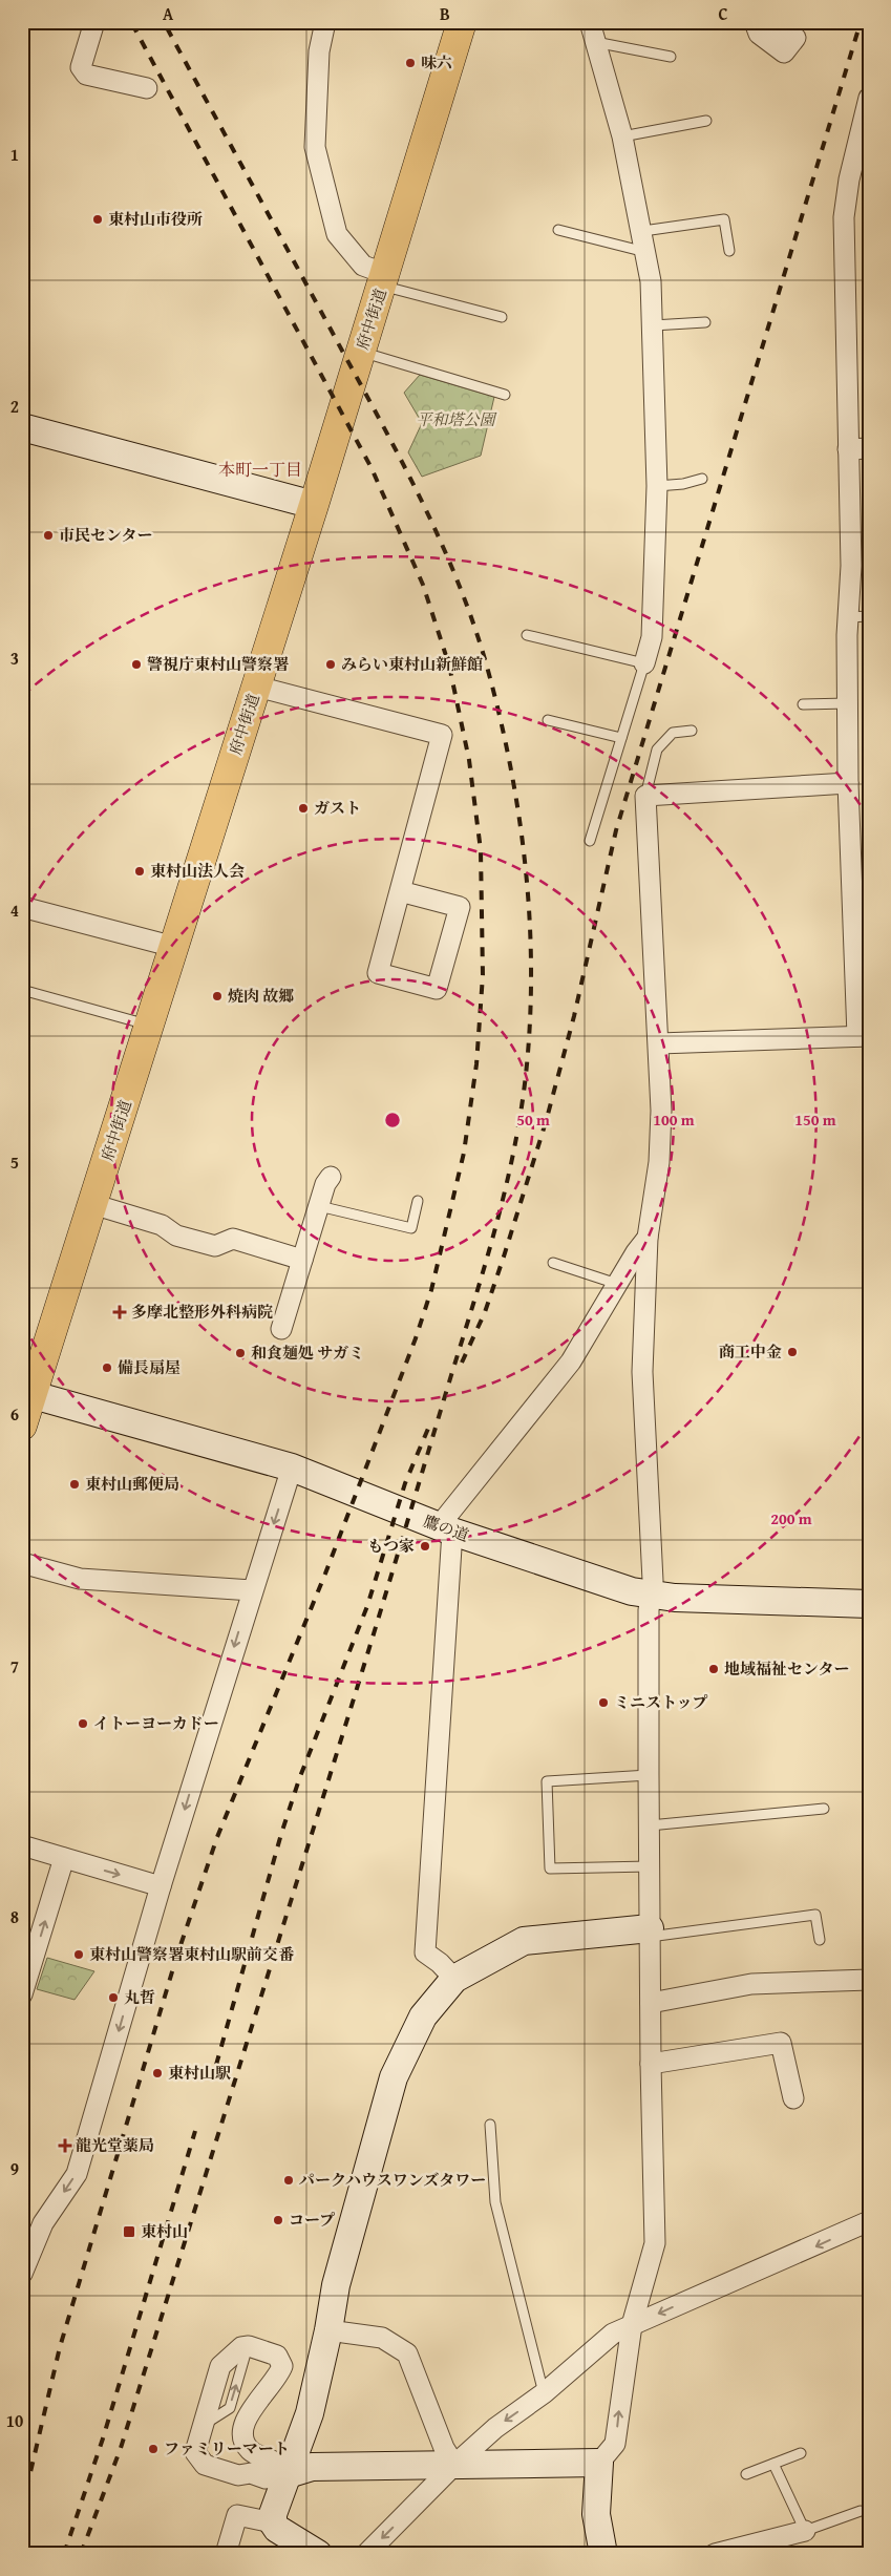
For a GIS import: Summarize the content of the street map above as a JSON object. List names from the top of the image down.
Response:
{
  "streets": {
    "main road": ["府中街道"],
    "street": ["鷹の道"]
  },
  "crossings": [
    ["府中街道", "鷹の道"]
  ],
  "districts": ["本町一丁目"],
  "parks": ["平和塔公園"],
  "places": {
    "other": [
      "味六",
      "東村山市役所",
      "市民センター",
      "警視庁東村山警察署",
      "みらい東村山新鮮館",
      "ガスト",
      "東村山法人会",
      "焼肉 故郷",
      "商工中金",
      "和食麺処 サガミ",
      "備長扇屋",
      "東村山郵便局",
      "もつ家",
      "地域福祉センター",
      "ミニストップ",
      "イトーヨーカドー",
      "東村山警察署東村山駅前交番",
      "丸哲",
      "東村山駅",
      "パークハウスワンズタワー",
      "コープ",
      "ファミリーマート"
    ],
    "health": ["多摩北整形外科病院", "龍光堂薬局"],
    "transit": ["東村山"]
  },
  "grid": {
    "columns": ["A", "B", "C"],
    "rows": [
      "1",
      "2",
      "3",
      "4",
      "5",
      "6",
      "7",
      "8",
      "9",
      "10"
    ]
  },
  "rings": [
    "50 m",
    "100 m",
    "150 m",
    "200 m"
  ]
}
